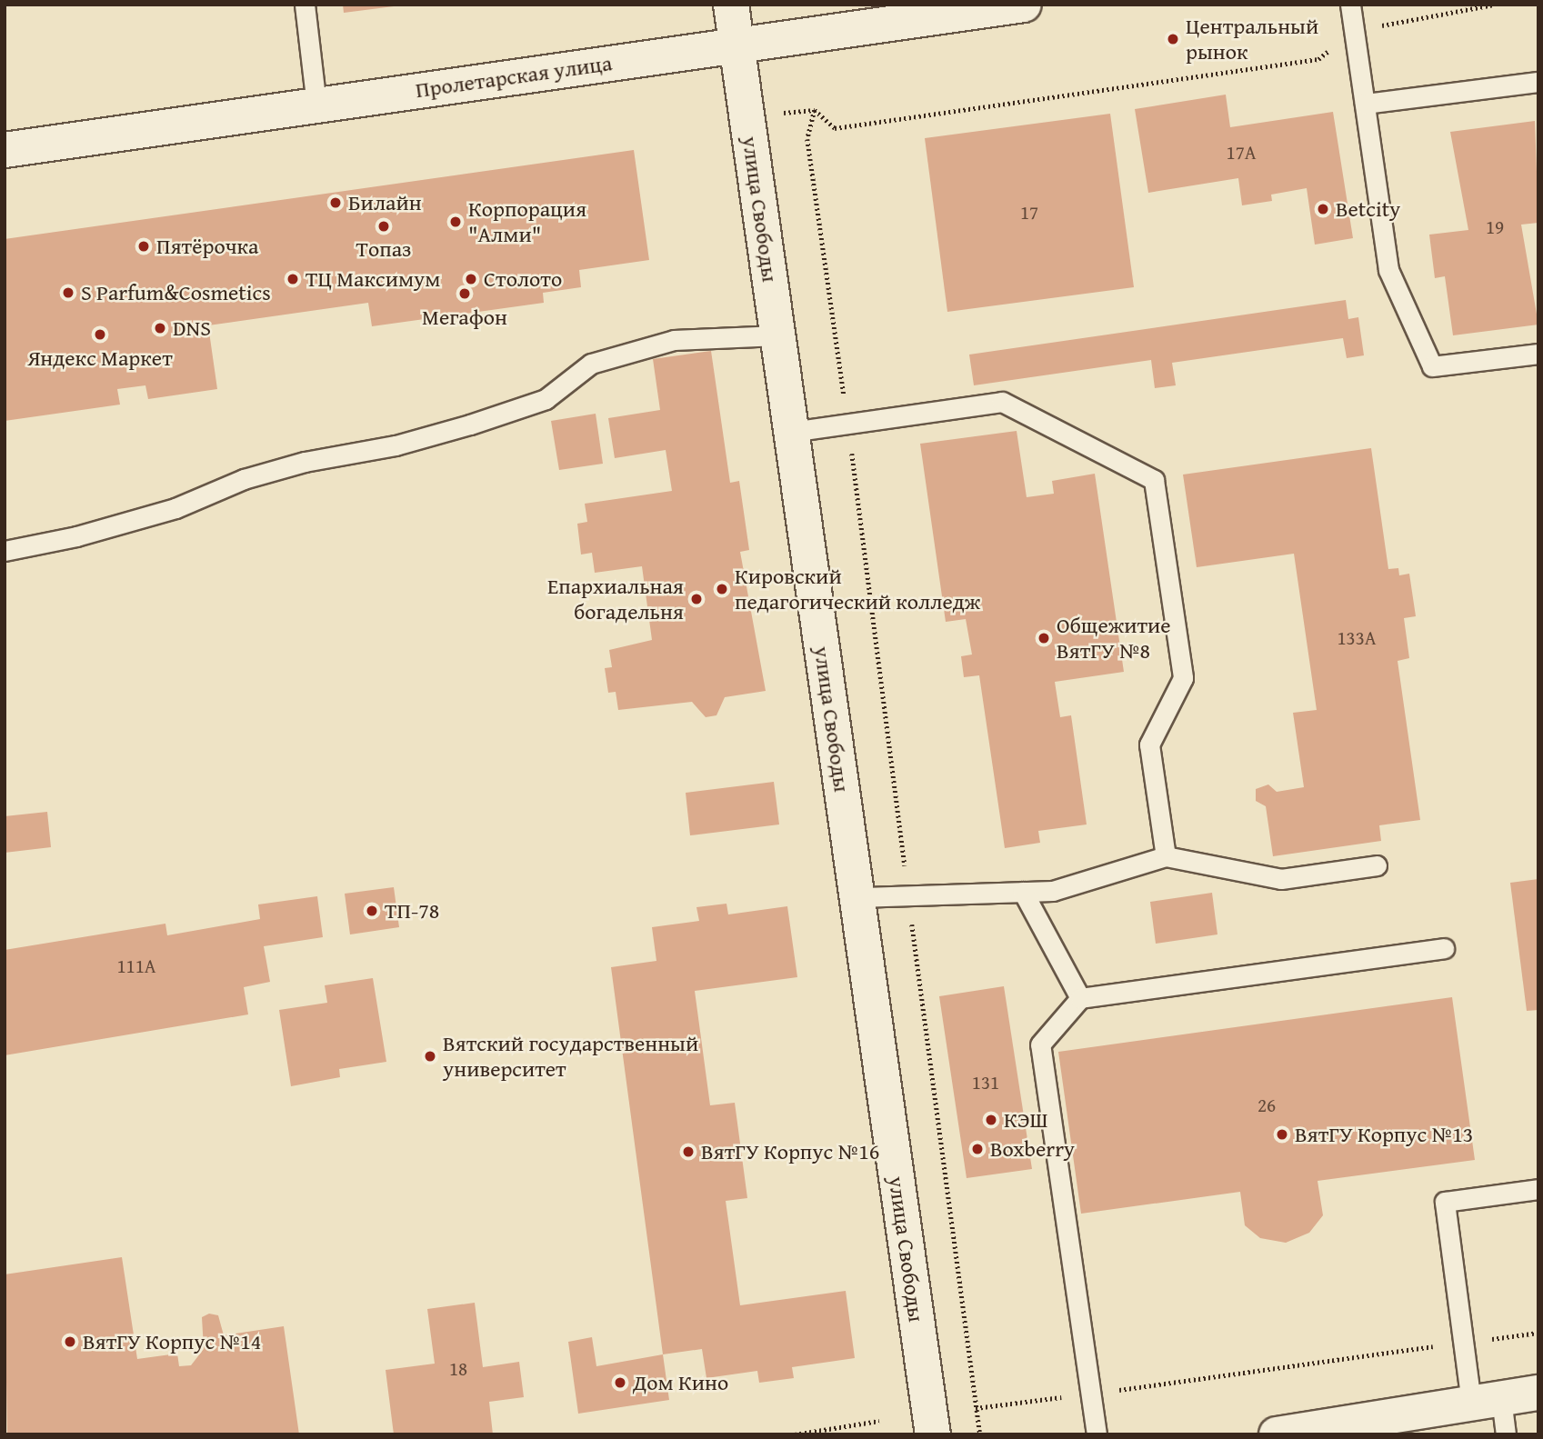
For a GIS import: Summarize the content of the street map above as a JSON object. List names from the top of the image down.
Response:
{
  "streets": {
    "street": ["Пролетарская улица", "улица Свободы"]
  },
  "crossings": [
    ["Пролетарская улица", "улица Свободы"]
  ],
  "places": [
    "Центральный рынок",
    "Билайн",
    "Betcity",
    "Корпорация \"Алми\"",
    "Топаз",
    "Пятёрочка",
    "ТЦ Максимум",
    "Столото",
    "S Parfum&Cosmetics",
    "Мегафон",
    "DNS",
    "Яндекс Маркет",
    "Кировский педагогический колледж",
    "Епархиальная богадельня",
    "Общежитие ВятГУ №8",
    "ТП-78",
    "Вятский государственный университет",
    "КЭШ",
    "ВятГУ Корпус №13",
    "Boxberry",
    "ВятГУ Корпус №16",
    "ВятГУ Корпус №14",
    "Дом Кино"
  ],
  "house_numbers": [
    "17А",
    "17",
    "19",
    "133А",
    "111А",
    "131",
    "26",
    "18"
  ]
}
